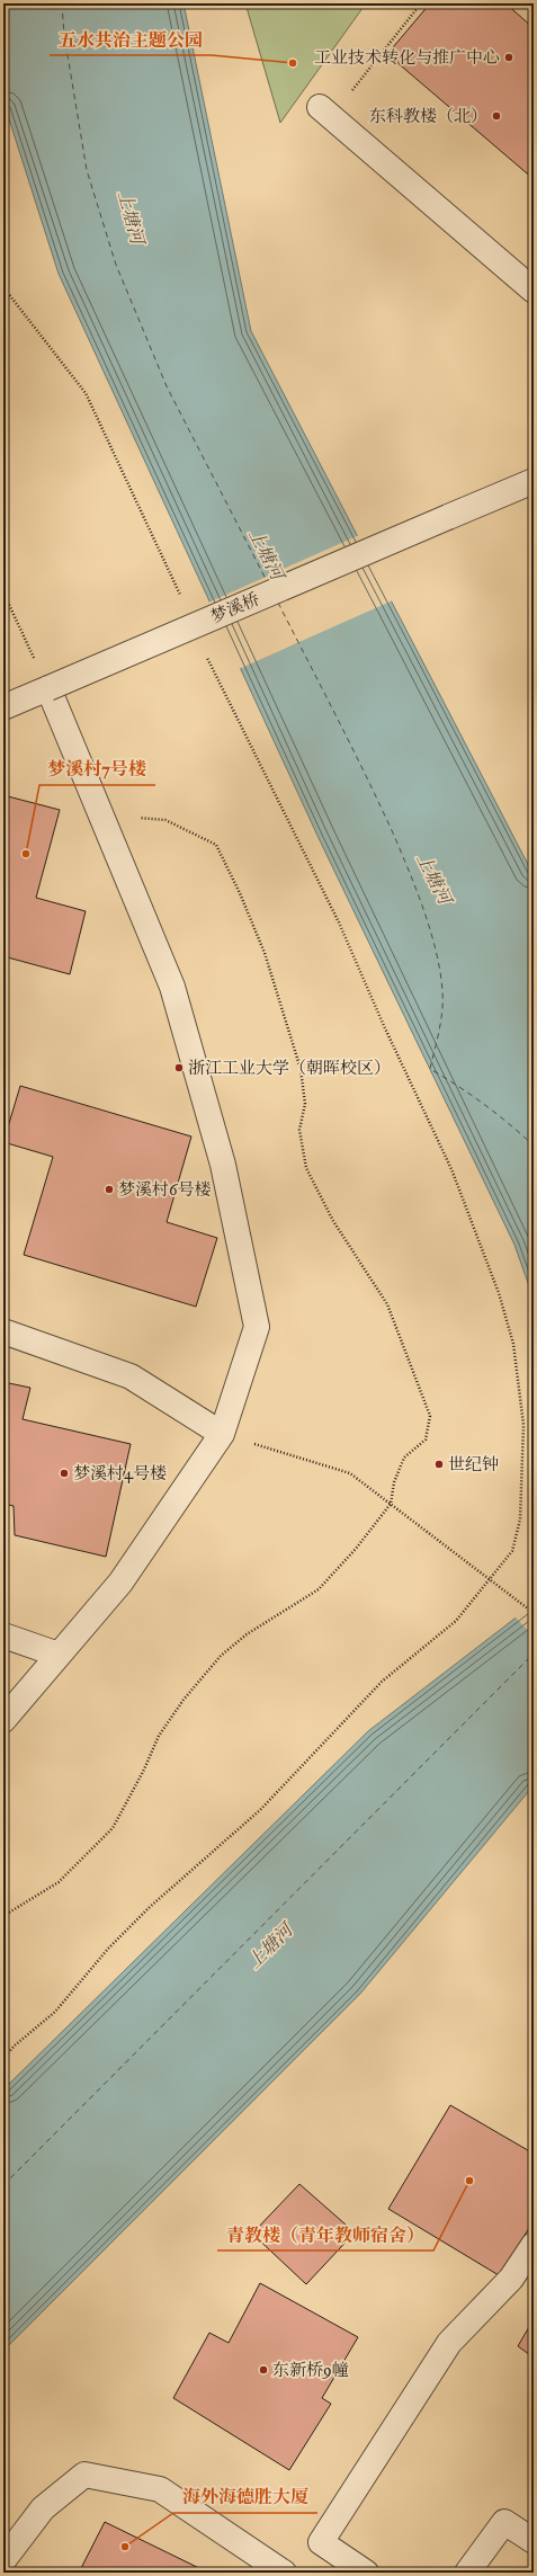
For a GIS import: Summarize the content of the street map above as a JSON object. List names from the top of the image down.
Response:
{
  "streets": {
    "street": ["梦溪桥"]
  },
  "water": ["上塘河"],
  "places": [
    "工业技术转化与推广中心",
    "五水共治主题公园",
    "东科教楼（北）",
    "梦溪村7号楼",
    "浙江工业大学（朝晖校区）",
    "梦溪村6号楼",
    "世纪钟",
    "梦溪村4号楼",
    "青教楼（青年教师宿舍）",
    "东新桥9幢",
    "海外海德胜大厦"
  ]
}
